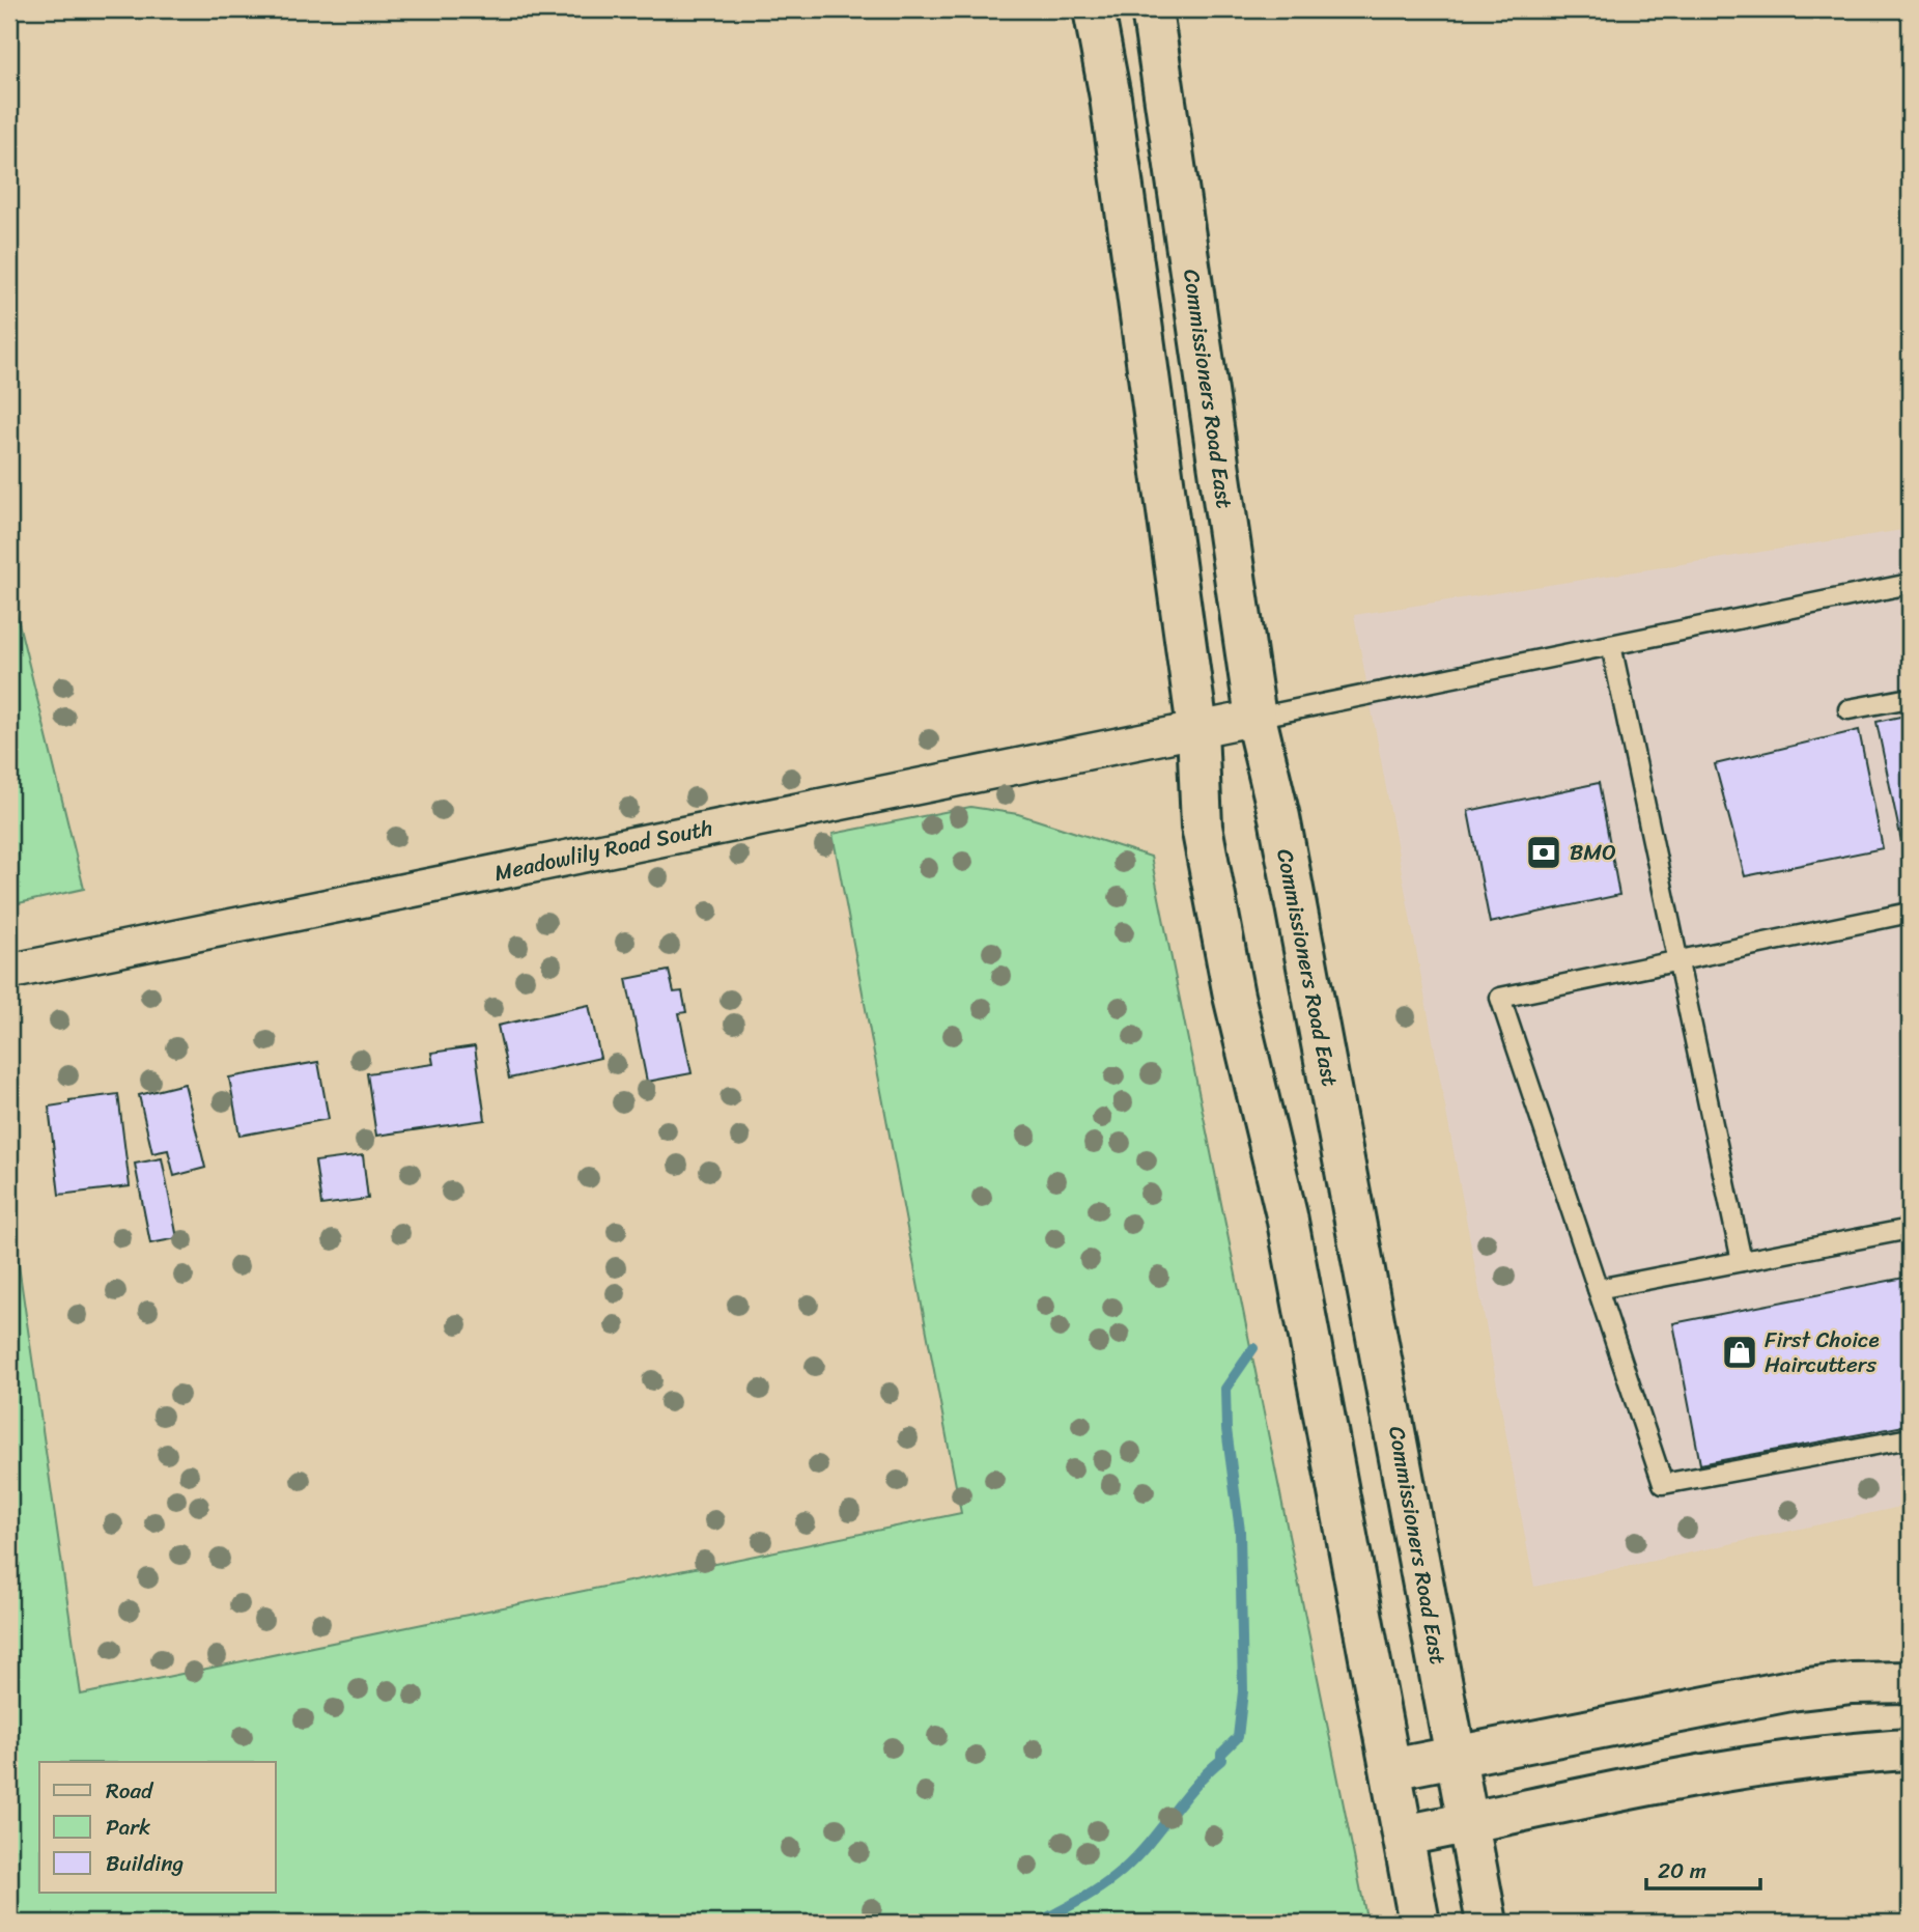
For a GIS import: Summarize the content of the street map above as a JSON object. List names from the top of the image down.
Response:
{
  "streets": {
    "main road": ["Commissioners Road East"],
    "street": ["Meadowlily Road South"]
  },
  "crossings": [
    ["Commissioners Road East", "Meadowlily Road South"]
  ],
  "places": {
    "bank": ["BMO"],
    "shop": ["First Choice Haircutters"]
  },
  "legend": ["Road", "Park", "Building"],
  "scale_bar": "20 m"
}
